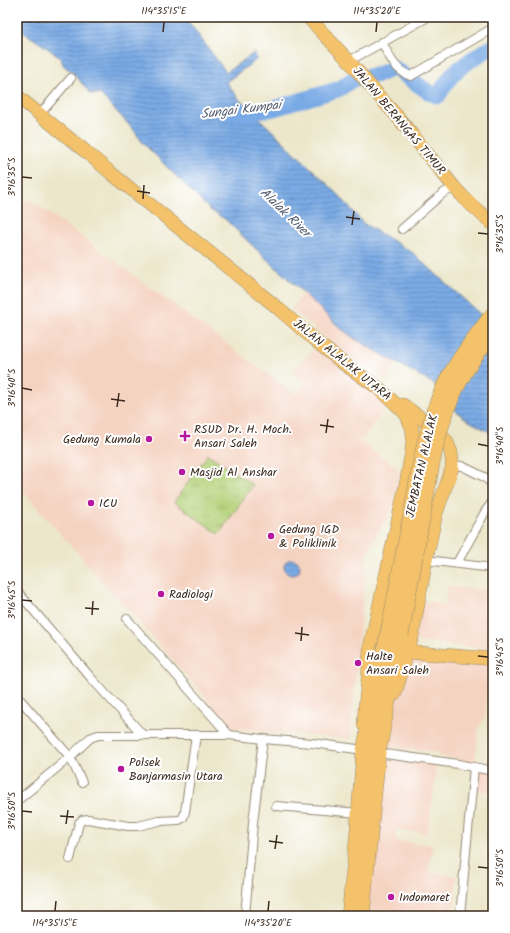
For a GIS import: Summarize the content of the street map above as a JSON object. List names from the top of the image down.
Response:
{
  "streets": {
    "highway": ["JEMBATAN ALALAK"],
    "main road": ["JALAN BERANGAS TIMUR", "JALAN ALALAK UTARA"]
  },
  "water": ["Sungai Kumpai", "Alalak River"],
  "places": {
    "health": ["RSUD Dr. H. Moch. Ansari Saleh"],
    "other": [
      "Gedung Kumala",
      "Masjid Al Anshar",
      "ICU",
      "Gedung IGD & Poliklinik",
      "Radiologi",
      "Halte Ansari Saleh",
      "Polsek Banjarmasin Utara",
      "Indomaret"
    ]
  },
  "coordinates": [
    "114°35'15\"E",
    "114°35'20\"E",
    "3°16'35\"S",
    "3°16'40\"S",
    "3°16'45\"S",
    "3°16'50\"S"
  ]
}
